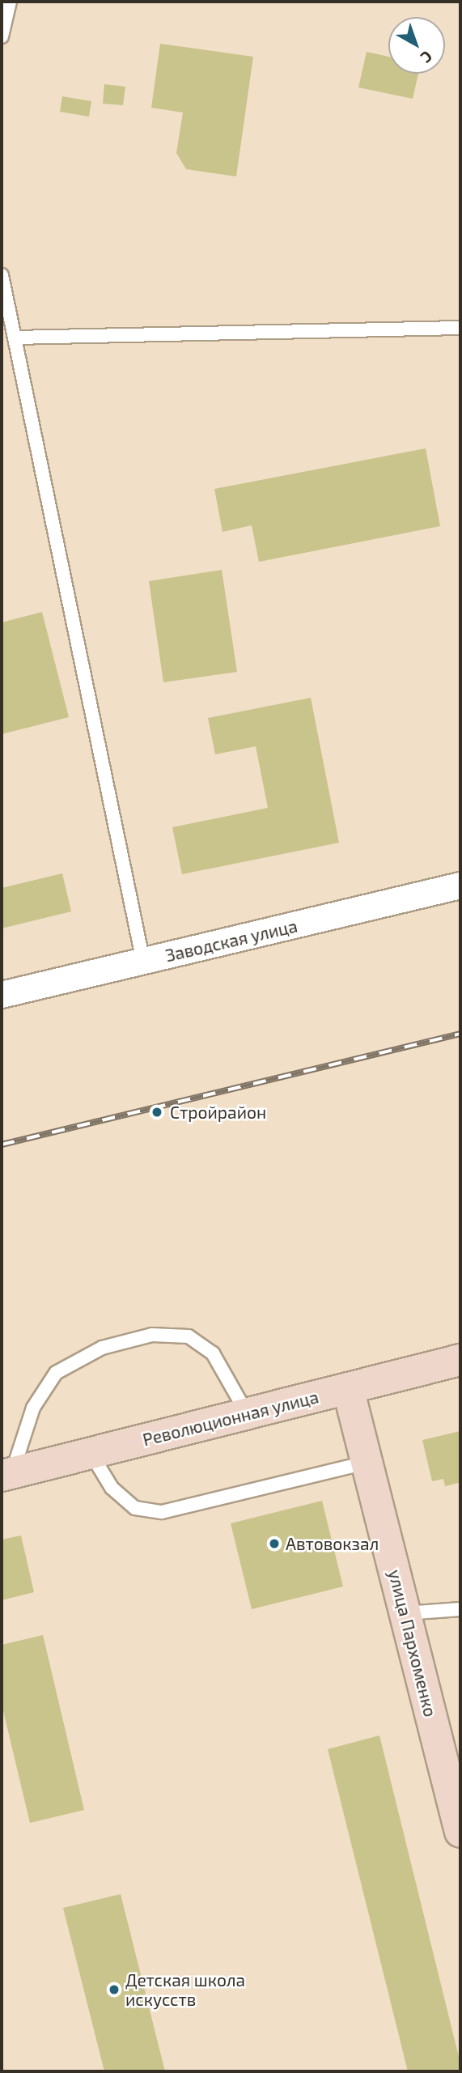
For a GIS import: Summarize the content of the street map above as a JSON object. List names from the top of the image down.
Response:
{
  "streets": {
    "street": ["Заводская улица", "Революционная улица", "улица Пархоменко"]
  },
  "crossings": [
    ["Революционная улица", "улица Пархоменко"]
  ],
  "places": ["Стройрайон", "Автовокзал", "Детская школа искусств"],
  "north": "bottom right"
}
